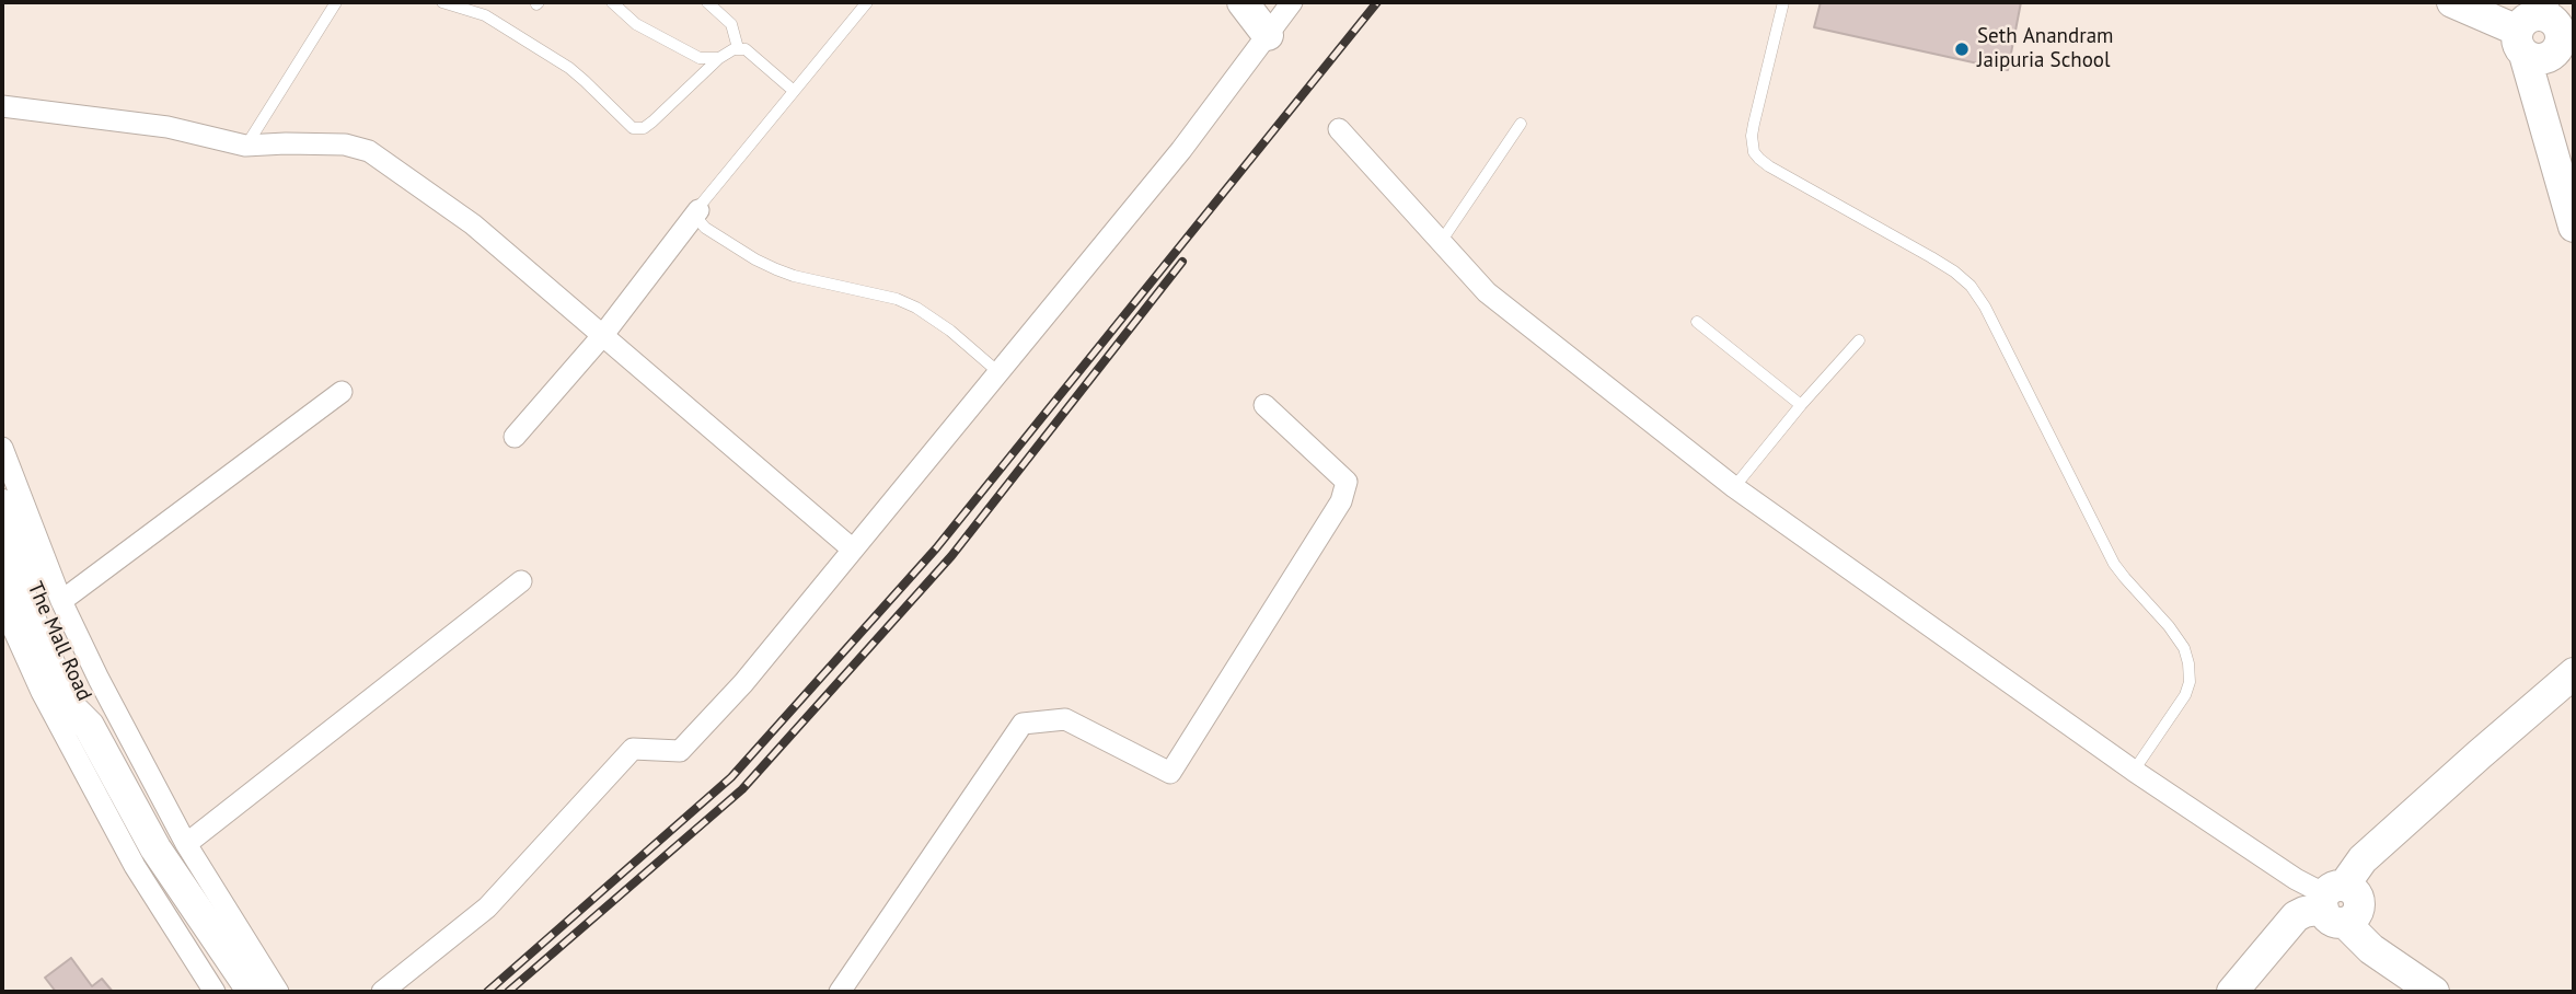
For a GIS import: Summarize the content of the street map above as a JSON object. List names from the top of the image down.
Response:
{
  "streets": {
    "street": ["The Mall Road"]
  },
  "places": ["Seth Anandram Jaipuria School"]
}
